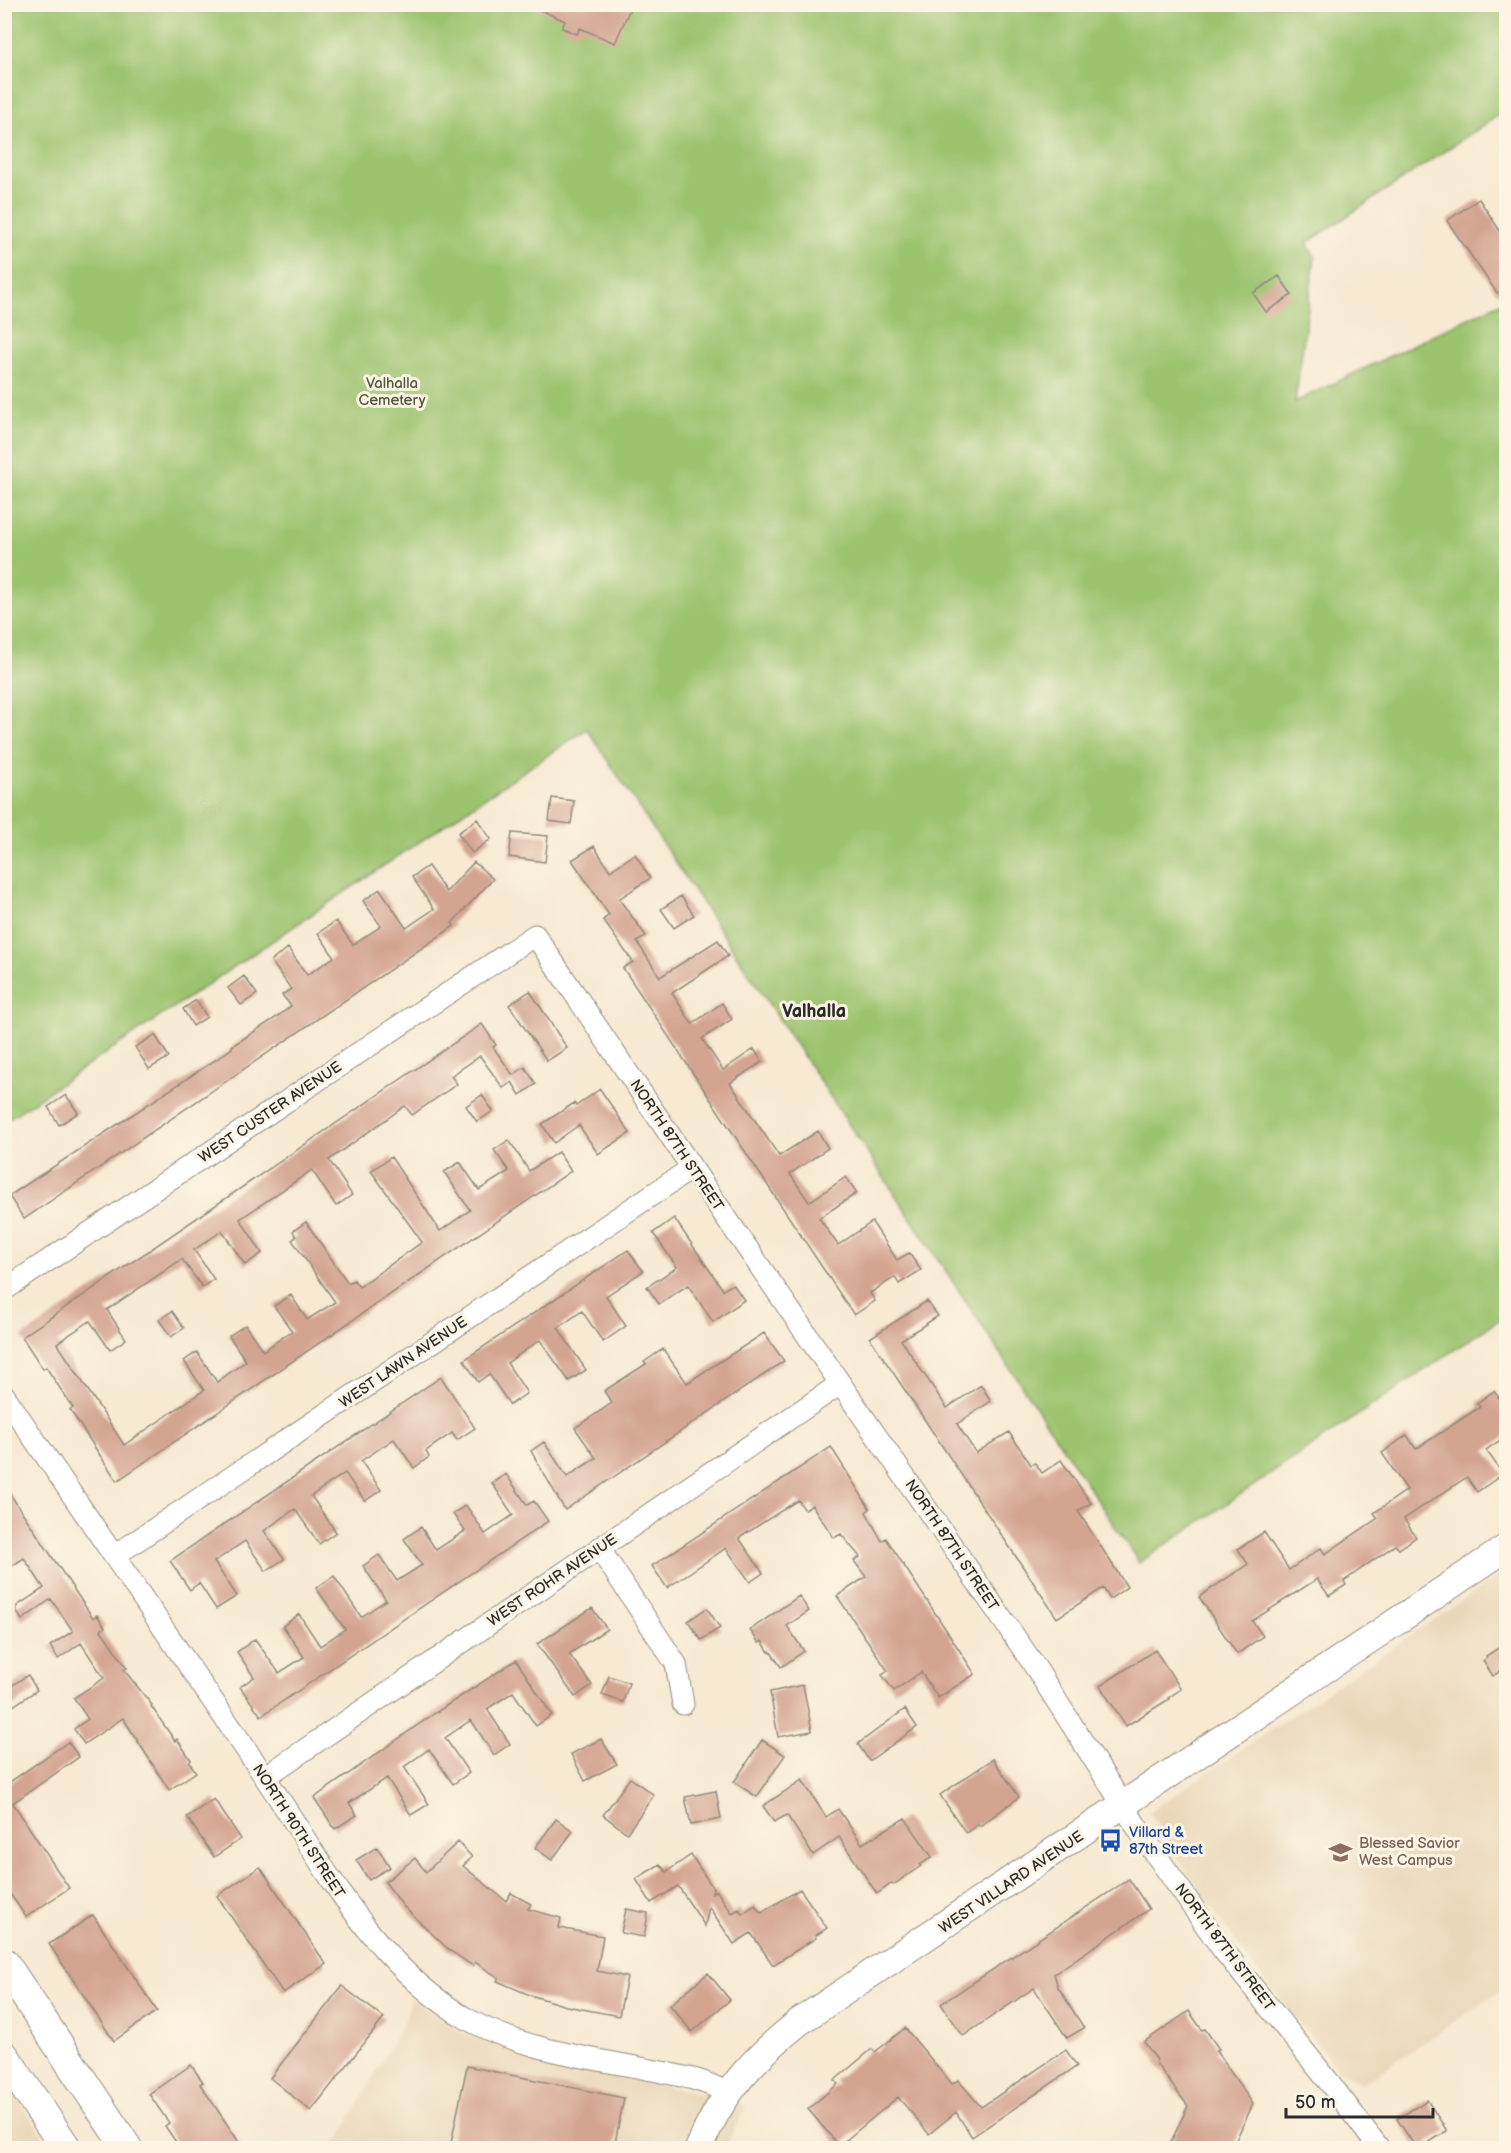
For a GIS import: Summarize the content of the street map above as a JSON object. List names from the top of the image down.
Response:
{
  "streets": {
    "street": [
      "WEST CUSTER AVENUE",
      "NORTH 87TH STREET",
      "WEST LAWN AVENUE",
      "WEST ROHR AVENUE",
      "NORTH 90TH STREET",
      "WEST VILLARD AVENUE"
    ]
  },
  "crossings": [
    ["WEST CUSTER AVENUE", "NORTH 87TH STREET"],
    ["NORTH 87TH STREET", "WEST LAWN AVENUE"],
    ["NORTH 87TH STREET", "WEST ROHR AVENUE"],
    ["NORTH 87TH STREET", "WEST VILLARD AVENUE"],
    ["WEST LAWN AVENUE", "NORTH 90TH STREET"],
    ["WEST ROHR AVENUE", "NORTH 90TH STREET"],
    ["NORTH 90TH STREET", "WEST VILLARD AVENUE"]
  ],
  "districts": ["Valhalla"],
  "parks": ["Valhalla Cemetery"],
  "places": {
    "bus stop": ["Villard & 87th Street"],
    "school or university": ["Blessed Savior West Campus"]
  },
  "scale_bar": "50 m"
}
